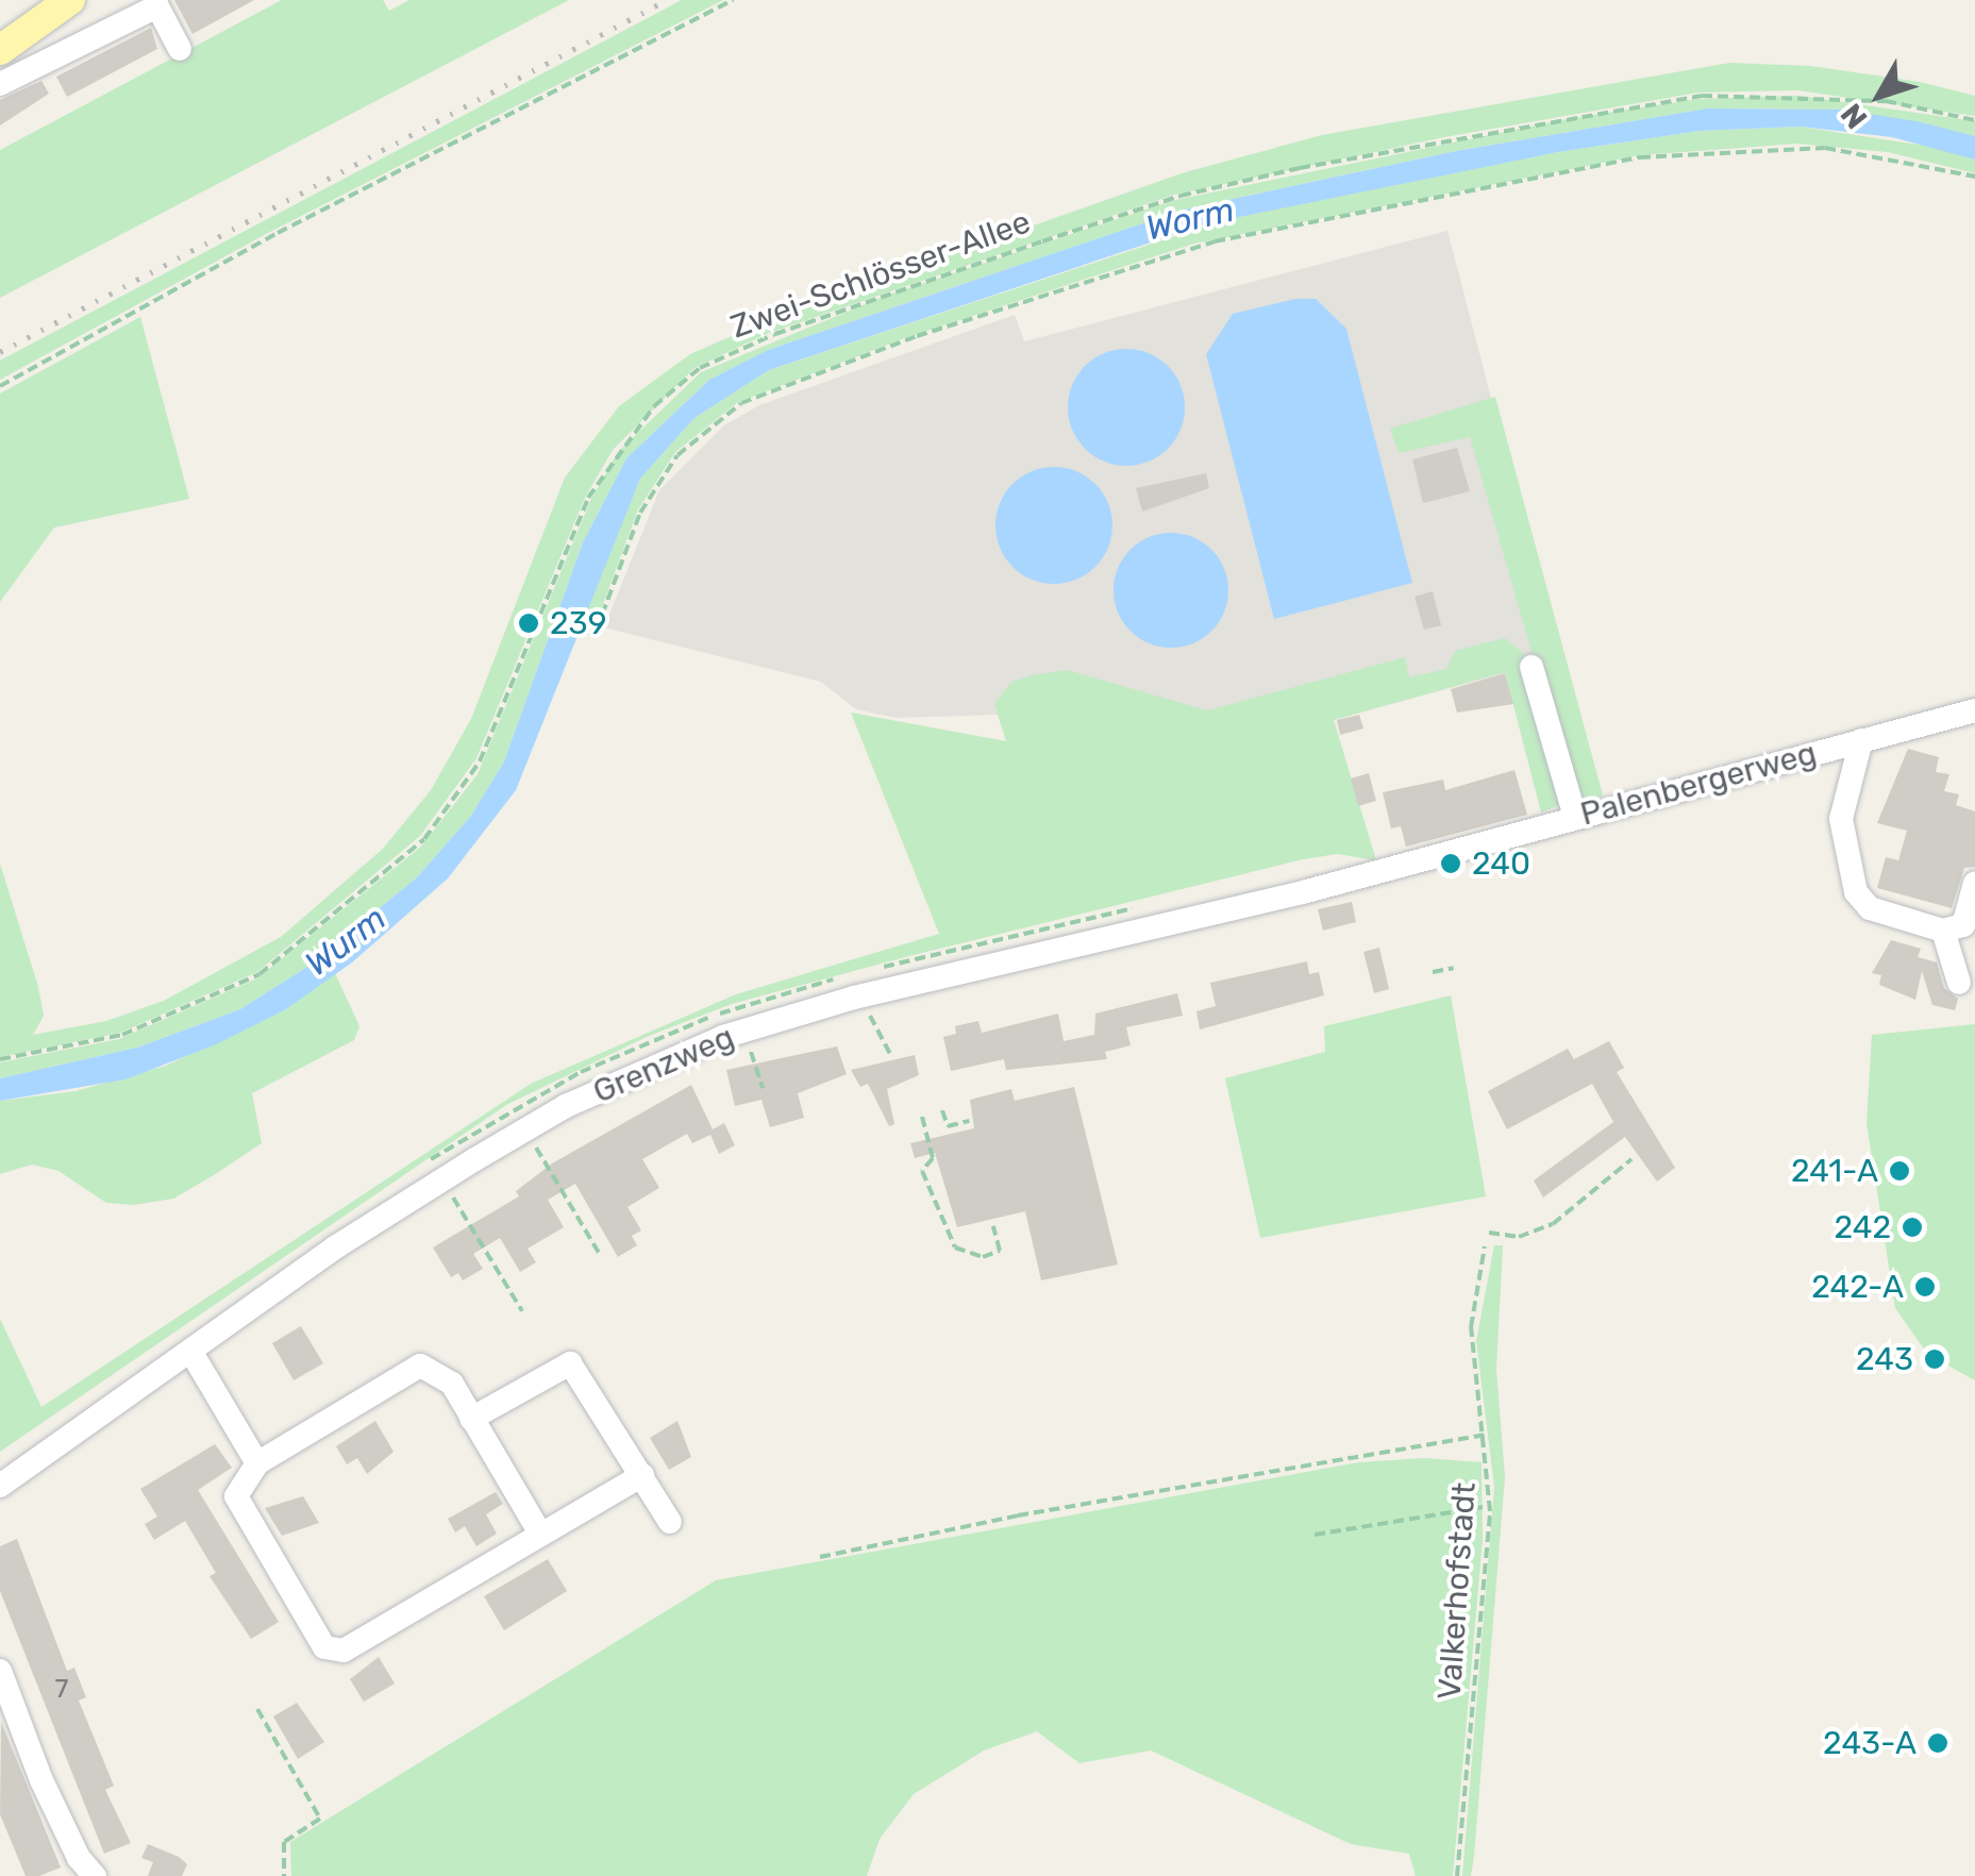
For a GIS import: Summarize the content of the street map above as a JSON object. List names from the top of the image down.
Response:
{
  "streets": {
    "street": ["Palenbergerweg", "Grenzweg"],
    "path": ["Zwei-Schlösser-Allee", "Valkerhofstadt"]
  },
  "crossings": [
    ["Palenbergerweg", "Grenzweg"]
  ],
  "water": ["Worm", "Wurm"],
  "places": [
    "239",
    "240",
    "241-A",
    "242",
    "242-A",
    "243",
    "243-A"
  ],
  "house_numbers": ["7"],
  "north": "bottom left"
}
